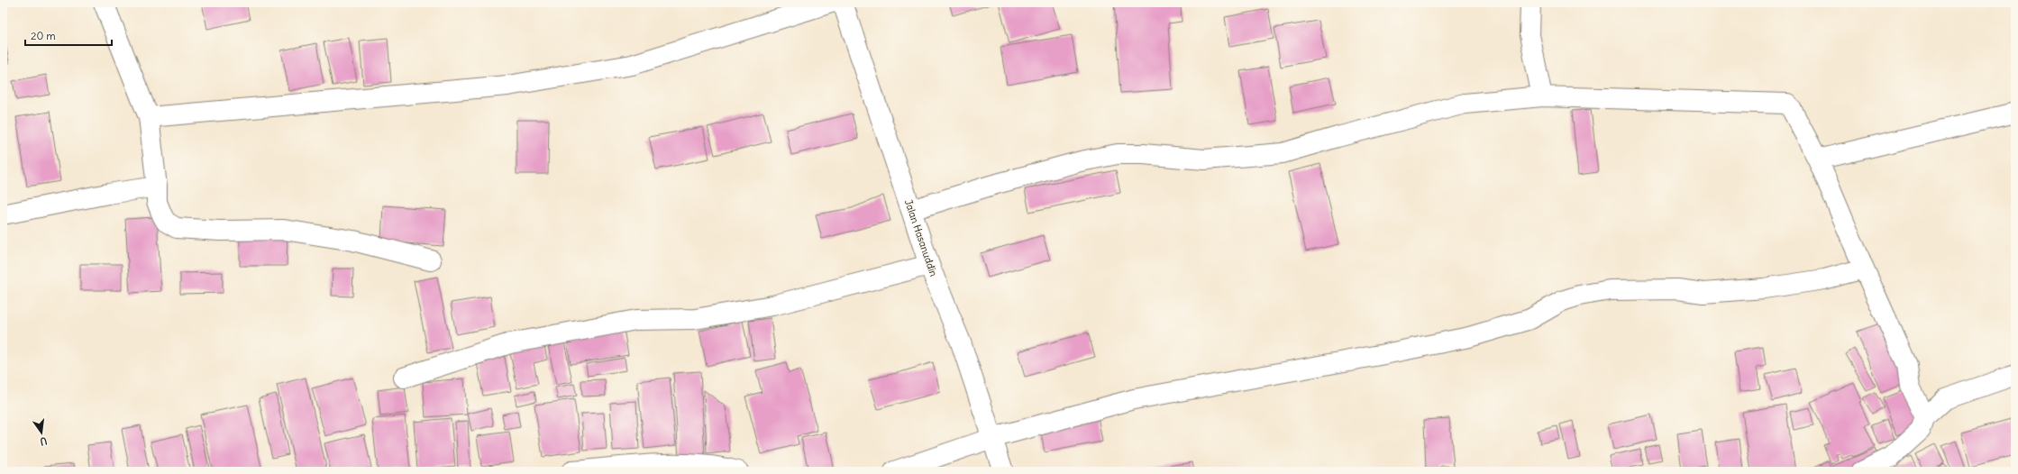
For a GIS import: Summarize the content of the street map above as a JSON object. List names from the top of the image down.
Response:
{
  "streets": {
    "street": ["Jalan Hasanuddin"]
  },
  "scale_bar": "20 m",
  "north": "bottom"
}
